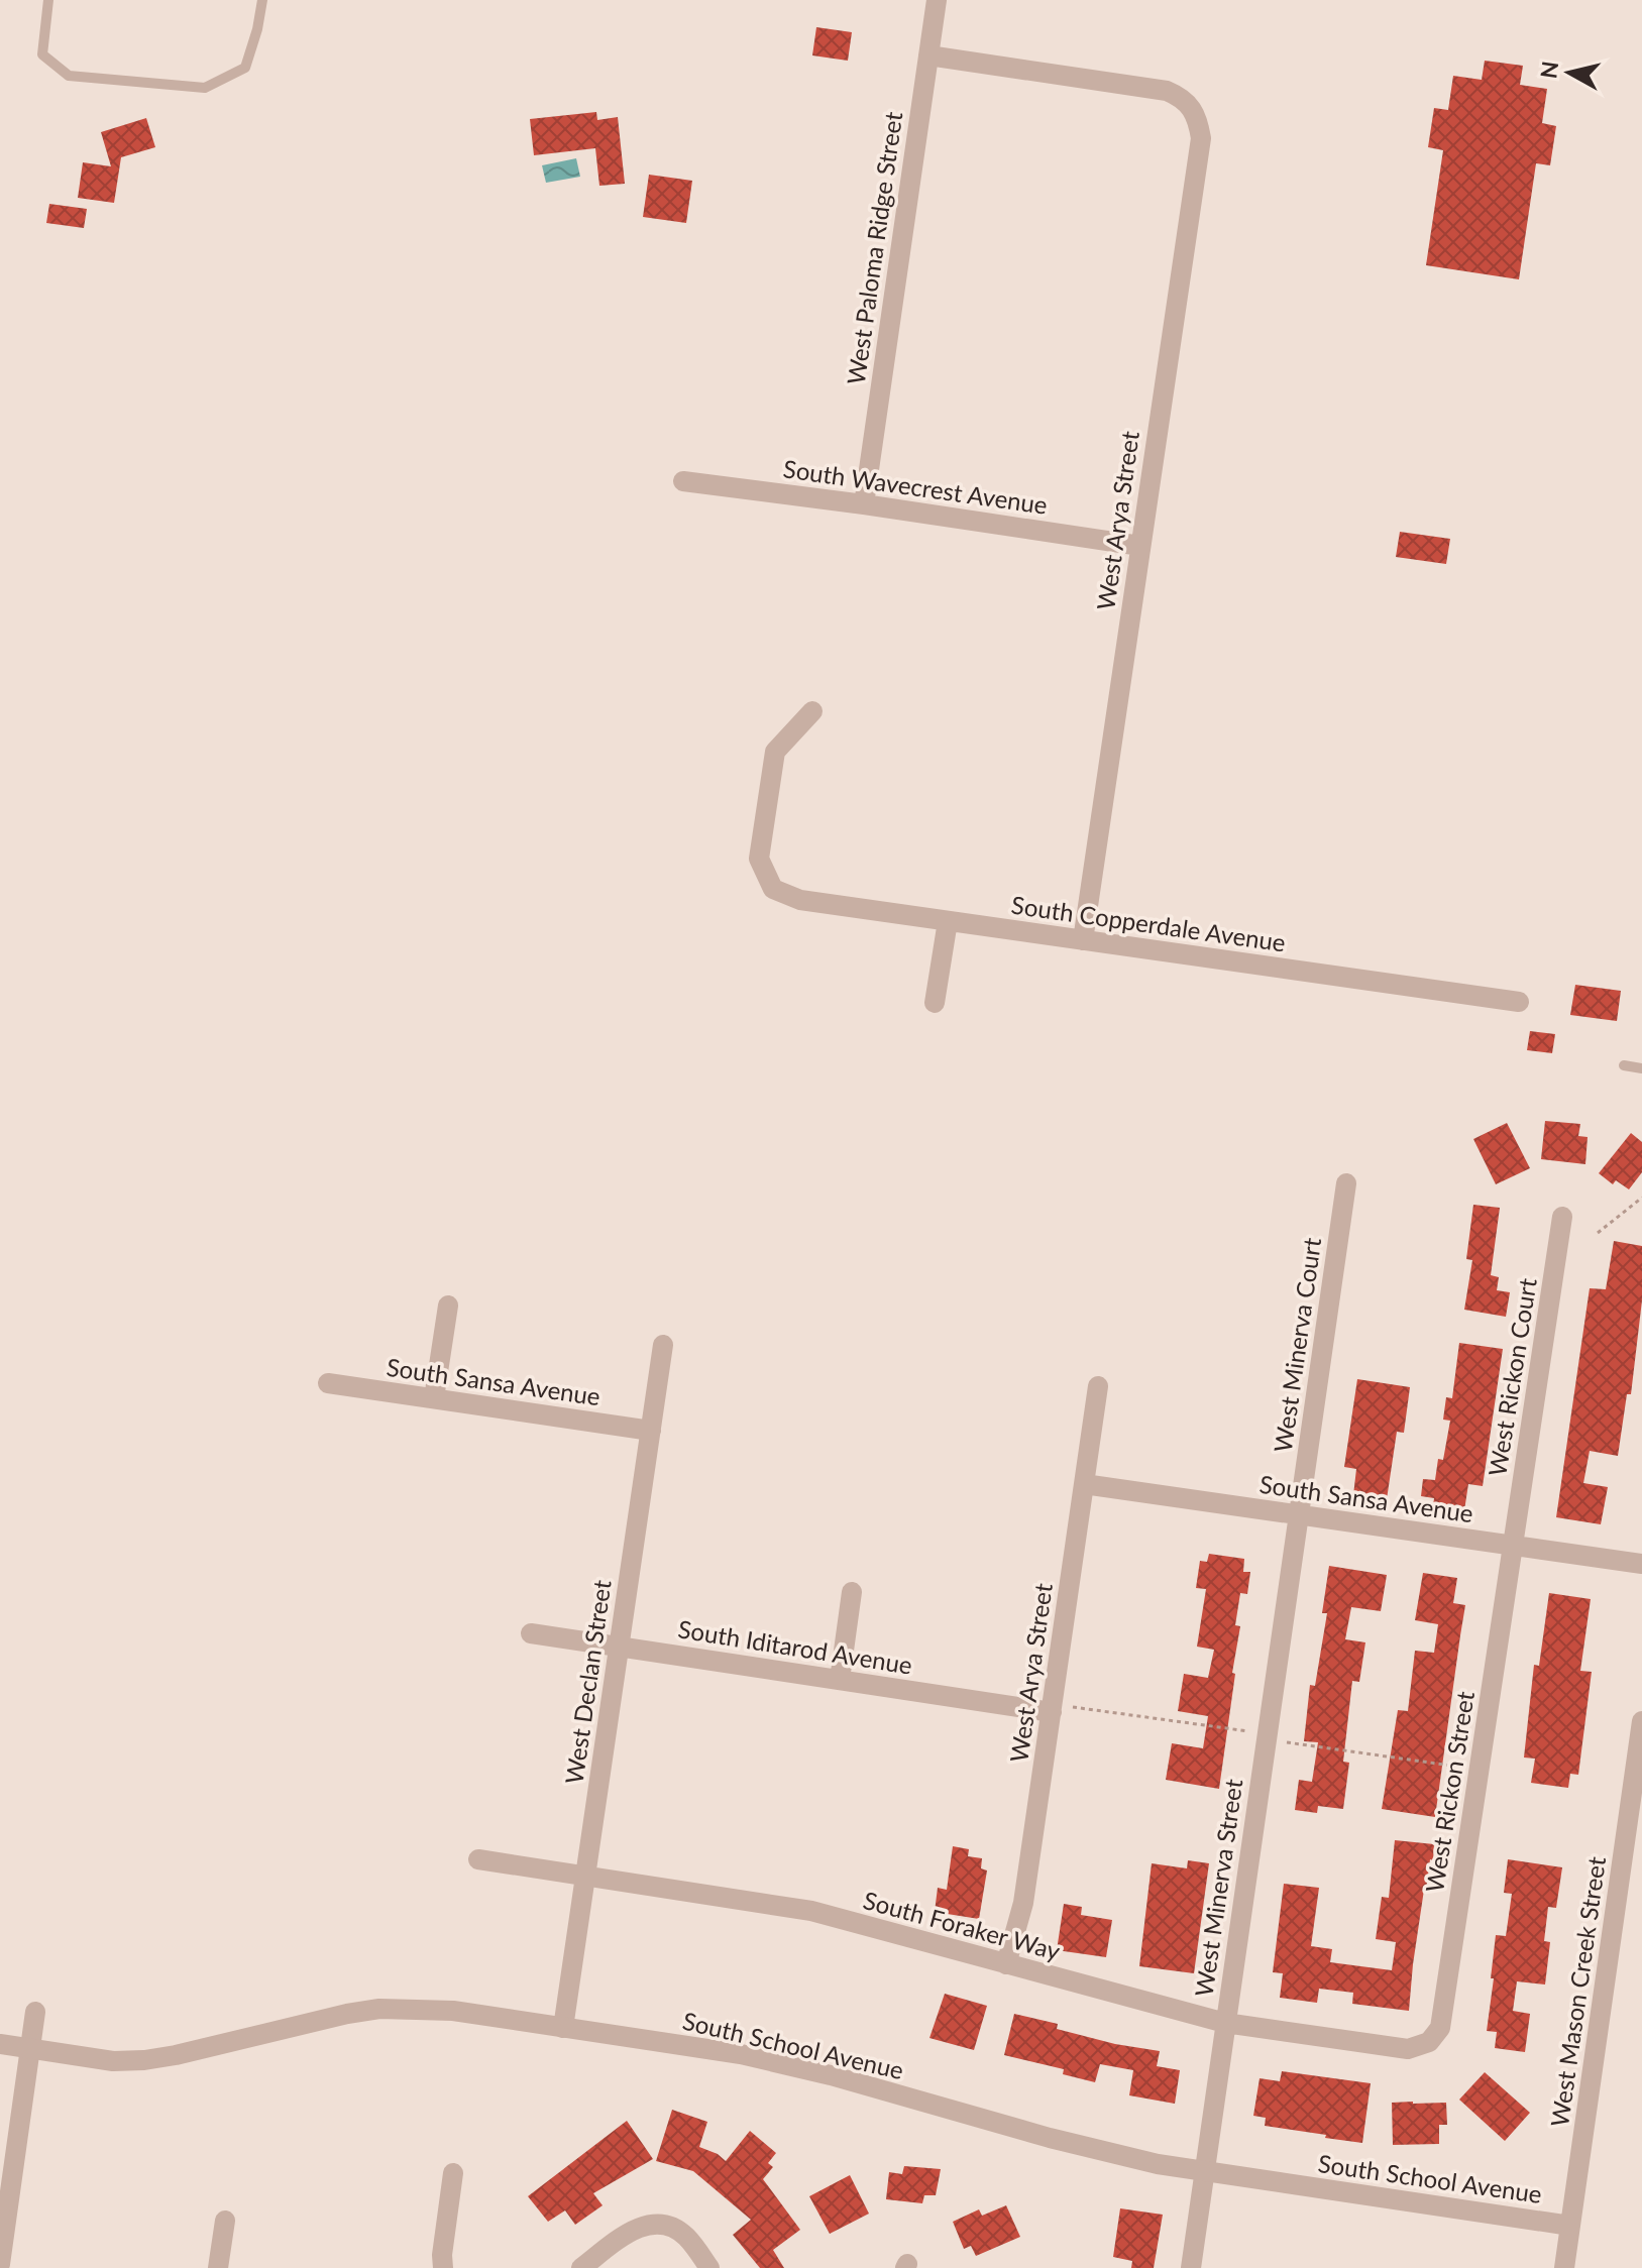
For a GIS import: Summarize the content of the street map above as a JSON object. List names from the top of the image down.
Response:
{
  "streets": {
    "street": [
      "West Paloma Ridge Street",
      "South Wavecrest Avenue",
      "West Arya Street",
      "South Copperdale Avenue",
      "West Minerva Court",
      "West Rickon Court",
      "South Sansa Avenue",
      "South Iditarod Avenue",
      "West Declan Street",
      "West Rickon Street",
      "West Minerva Street",
      "South Foraker Way",
      "West Mason Creek Street",
      "South School Avenue"
    ]
  },
  "crossings": [
    ["West Paloma Ridge Street", "South Wavecrest Avenue"],
    ["West Paloma Ridge Street", "West Arya Street"],
    ["South Wavecrest Avenue", "West Arya Street"],
    ["West Arya Street", "South Copperdale Avenue"],
    ["West Arya Street", "South Sansa Avenue"],
    ["West Arya Street", "South Iditarod Avenue"],
    ["West Arya Street", "South Foraker Way"],
    ["West Minerva Court", "South Sansa Avenue"],
    ["West Minerva Court", "West Minerva Street"],
    ["West Rickon Court", "South Sansa Avenue"],
    ["West Rickon Court", "West Rickon Street"],
    ["South Sansa Avenue", "West Declan Street"],
    ["South Sansa Avenue", "West Rickon Street"],
    ["South Sansa Avenue", "West Minerva Street"],
    ["South Iditarod Avenue", "West Declan Street"],
    ["West Declan Street", "South Foraker Way"],
    ["West Declan Street", "South School Avenue"],
    ["West Rickon Street", "South Foraker Way"],
    ["West Minerva Street", "South Foraker Way"],
    ["West Minerva Street", "South School Avenue"],
    ["West Mason Creek Street", "South School Avenue"]
  ],
  "north": "left"
}
